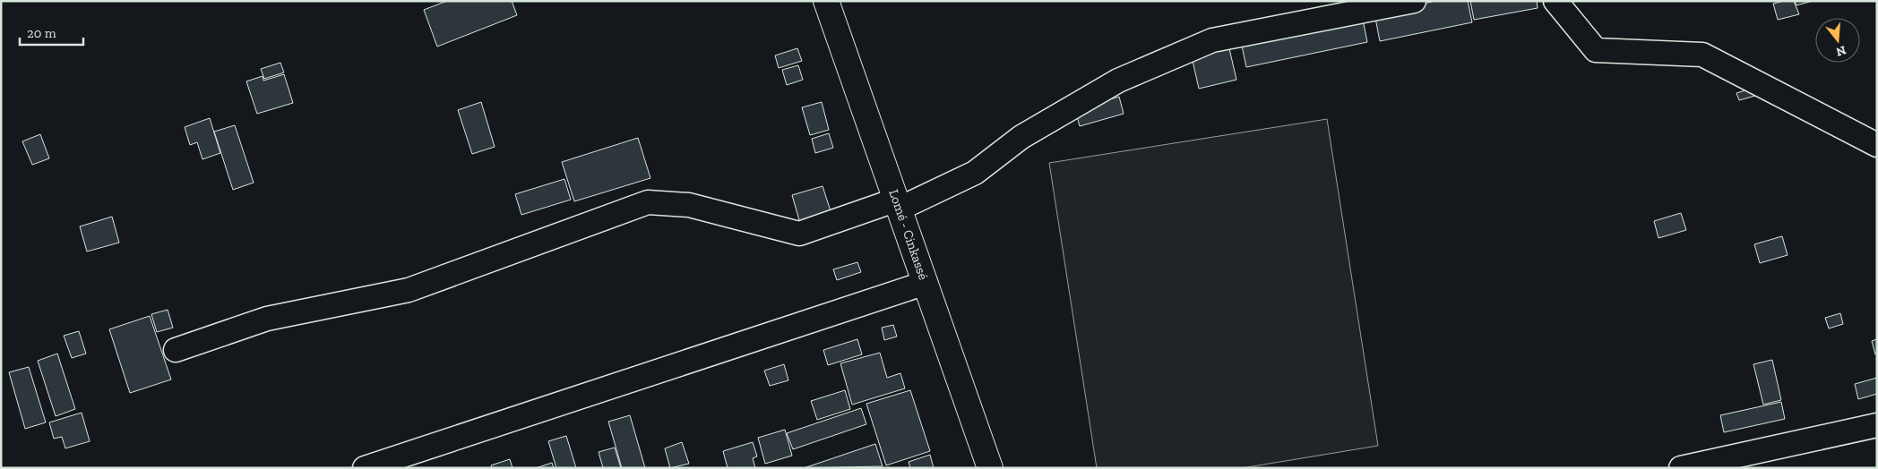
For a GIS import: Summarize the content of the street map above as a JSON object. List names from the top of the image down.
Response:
{
  "streets": {
    "highway": ["Lomé - Cinkassé"]
  },
  "scale_bar": "20 m",
  "north": "bottom"
}
